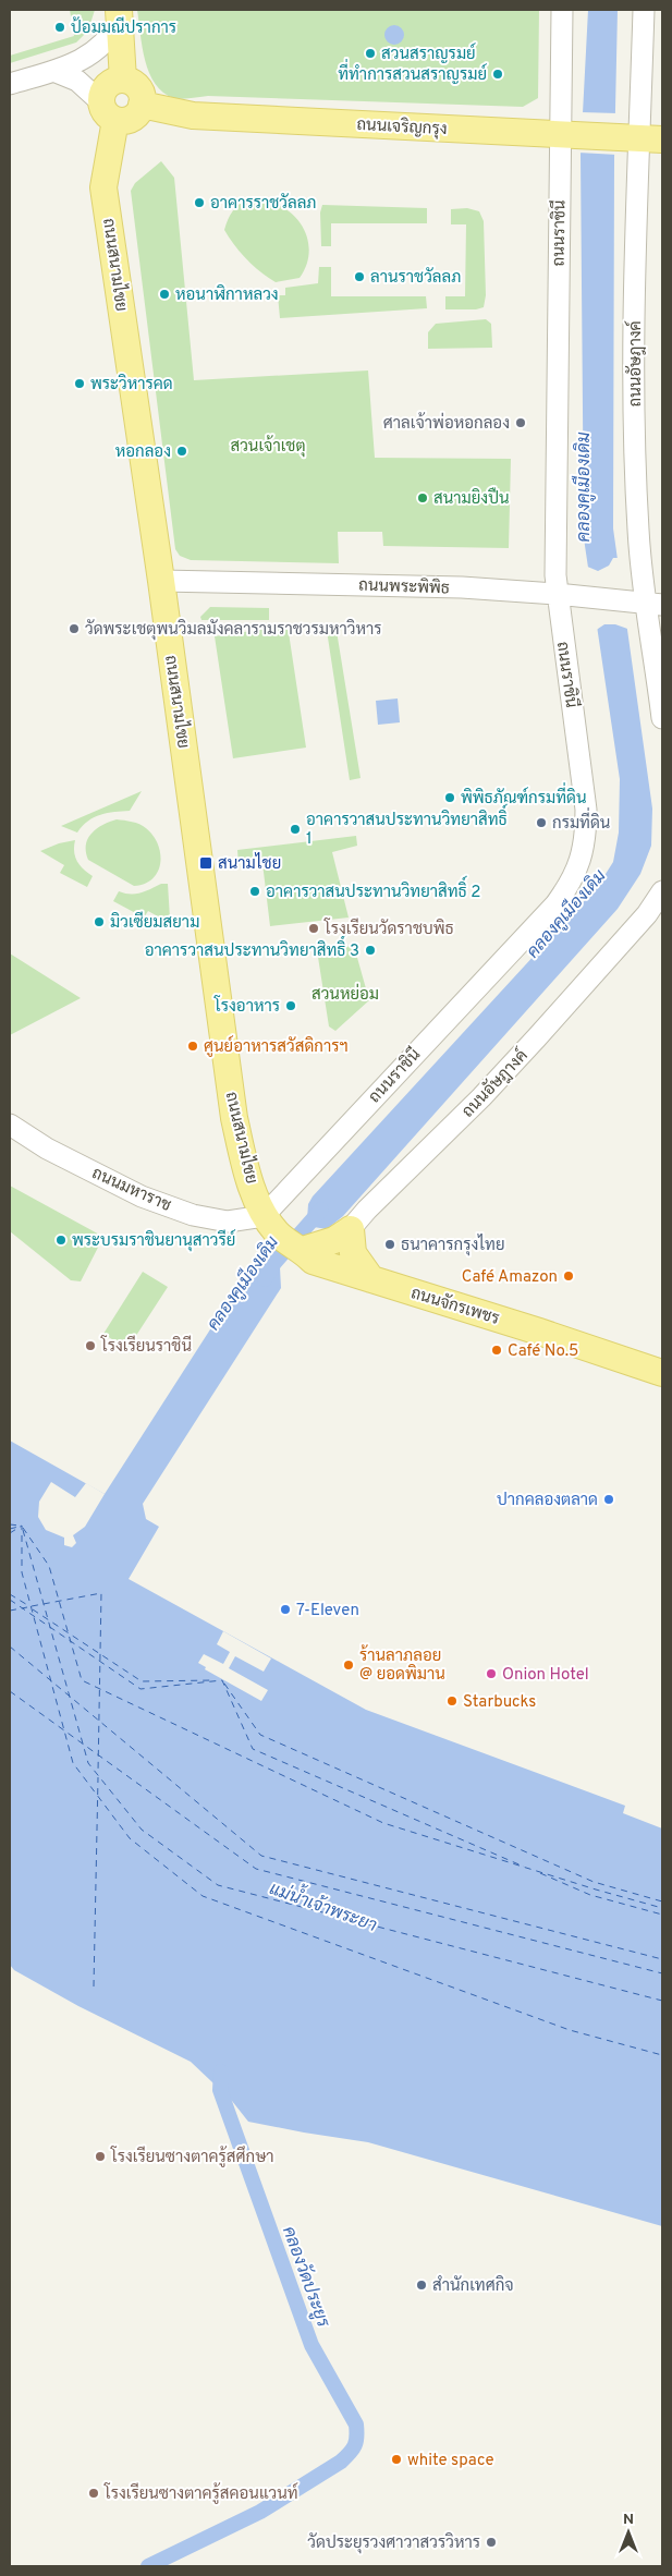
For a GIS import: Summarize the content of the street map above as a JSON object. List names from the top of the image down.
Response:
{
  "streets": {
    "main road": ["ถนนเจริญกรุง", "ถนนสนามไชย", "ถนนจักรเพชร"],
    "street": [
      "ถนนราชินี",
      "ถนนอัษฎางค์",
      "ถนนพระพิพิธ",
      "ถนนมหาราช"
    ]
  },
  "crossings": [
    ["ถนนเจริญกรุง", "ถนนราชินี"],
    ["ถนนเจริญกรุง", "ถนนสนามไชย"],
    ["ถนนเจริญกรุง", "ถนนอัษฎางค์"],
    ["ถนนราชินี", "ถนนสนามไชย"],
    ["ถนนราชินี", "ถนนพระพิพิธ"],
    ["ถนนราชินี", "ถนนมหาราช"],
    ["ถนนราชินี", "ถนนจักรเพชร"],
    ["ถนนสนามไชย", "ถนนพระพิพิธ"],
    ["ถนนสนามไชย", "ถนนมหาราช"],
    ["ถนนสนามไชย", "ถนนจักรเพชร"],
    ["ถนนอัษฎางค์", "ถนนพระพิพิธ"],
    ["ถนนมหาราช", "ถนนจักรเพชร"]
  ],
  "water": ["คลองคูเมืองเดิม", "แม่น้ำเจ้าพระยา", "คลองวัดประยูร"],
  "parks": ["สวนเจ้าเชตุ", "สวนหย่อม"],
  "places": {
    "other": [
      "ป้อมมณีปราการ",
      "สวนสราญรมย์",
      "ที่ทำการสวนสราญรมย์",
      "อาคารราชวัลลภ",
      "ลานราชวัลลภ",
      "หอนาฬิกาหลวง",
      "พระวิหารคด",
      "ศาลเจ้าพ่อหอกลอง",
      "หอกลอง",
      "สนามยิงปืน",
      "วัดพระเชตุพนวิมลมังคลารามราชวรมหาวิหาร",
      "พิพิธภัณฑ์กรมที่ดิน",
      "กรมที่ดิน",
      "อาคารวาสนประทานวิทยาสิทธิ์ 1",
      "อาคารวาสนประทานวิทยาสิทธิ์ 2",
      "มิวเซียมสยาม",
      "โรงเรียนวัดราชบพิธ",
      "อาคารวาสนประทานวิทยาสิทธิ์ 3",
      "โรงอาหาร",
      "ศูนย์อาหารสวัสดิการฯ",
      "พระบรมราชินยานุสาวรีย์",
      "ธนาคารกรุงไทย",
      "Café Amazon",
      "โรงเรียนราชินี",
      "Café No.5",
      "ปากคลองตลาด",
      "7-Eleven",
      "ร้านลาภลอย @ ยอดพิมาน",
      "Onion Hotel",
      "Starbucks",
      "โรงเรียนซางตาครู้สศึกษา",
      "สำนักเทศกิจ",
      "white space",
      "โรงเรียนซางตาครู้สคอนแวนท์",
      "วัดประยุรวงศาวาสวรวิหาร"
    ],
    "transit": ["สนามไชย"]
  },
  "north": "top"
}
